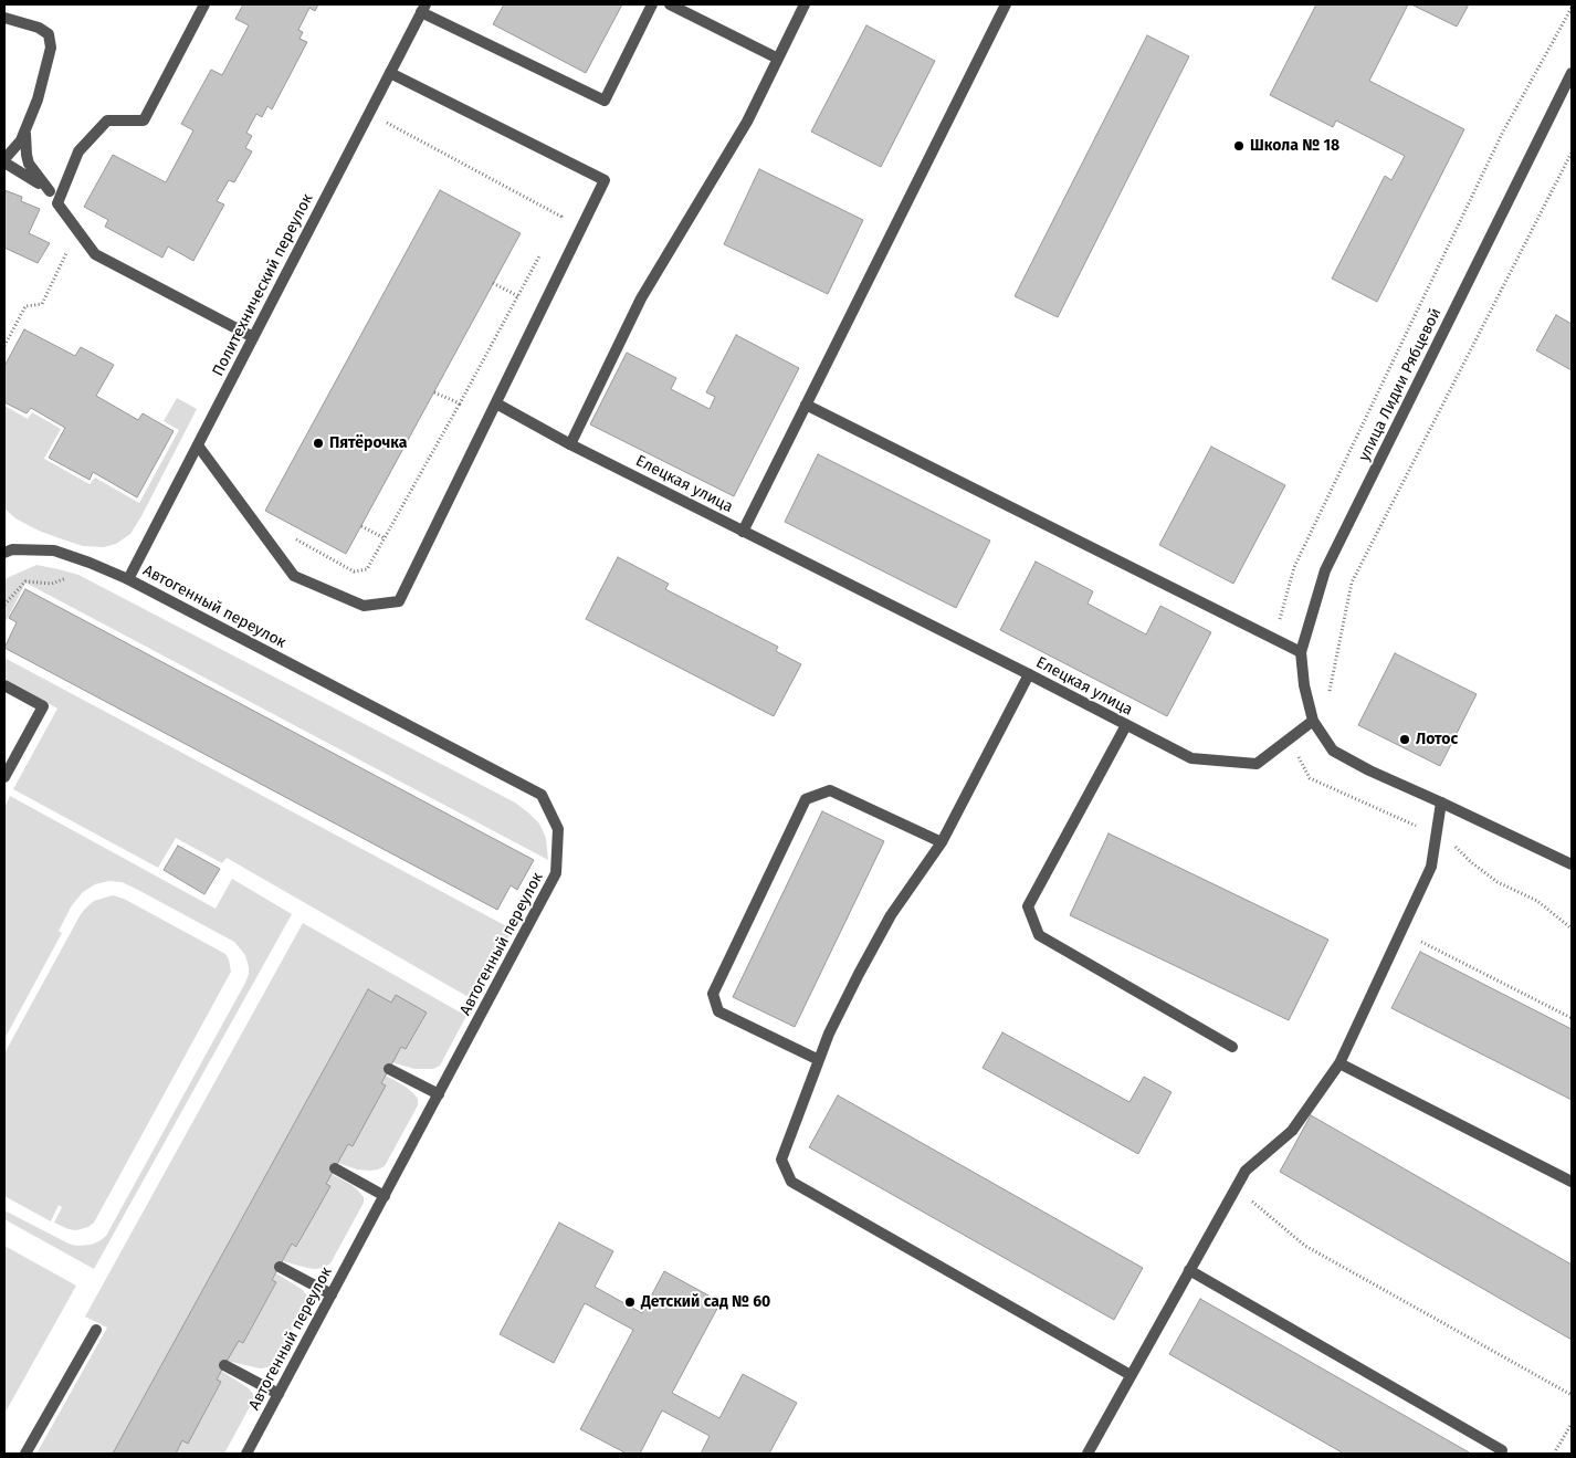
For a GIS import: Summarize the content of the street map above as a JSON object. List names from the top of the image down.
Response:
{
  "streets": {
    "street": [
      "Политехнический переулок",
      "улица Лидии Рябцевой",
      "Елецкая улица",
      "Автогенный переулок"
    ]
  },
  "crossings": [
    ["Политехнический переулок", "Автогенный переулок"],
    ["улица Лидии Рябцевой", "Елецкая улица"]
  ],
  "places": [
    "Школа № 18",
    "Пятёрочка",
    "Лотос",
    "Детский сад № 60"
  ]
}
